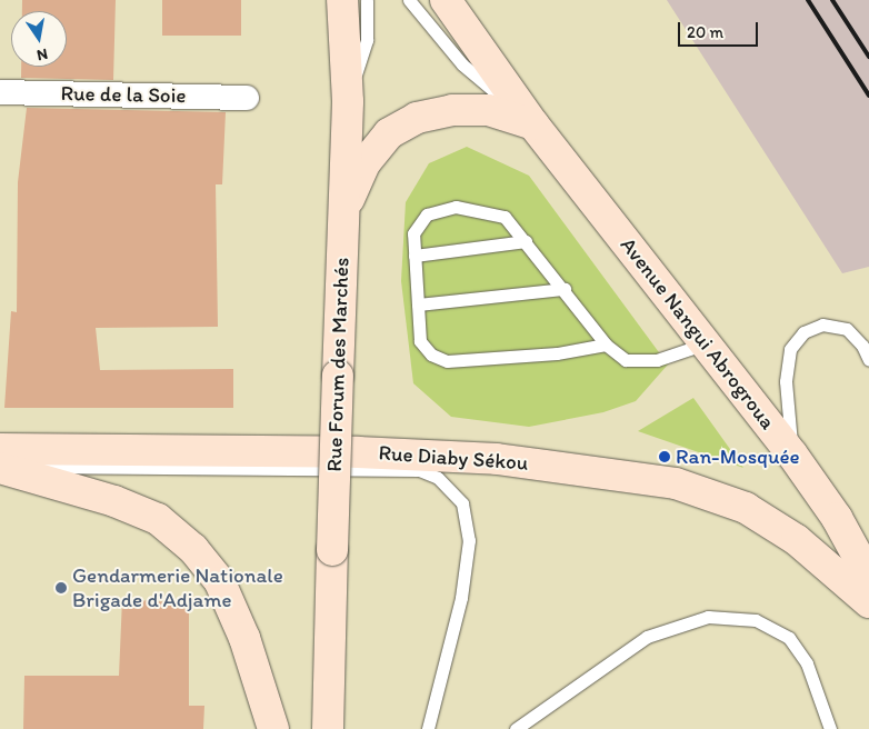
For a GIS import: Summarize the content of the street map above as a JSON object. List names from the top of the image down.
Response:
{
  "streets": {
    "street": [
      "Rue de la Soie",
      "Avenue Nangui Abrogroua",
      "Rue Forum des Marchés",
      "Rue Diaby Sékou"
    ]
  },
  "places": ["Ran-Mosquée", "Gendarmerie Nationale Brigade d'Adjame"],
  "scale_bar": "20 m",
  "north": "bottom"
}
